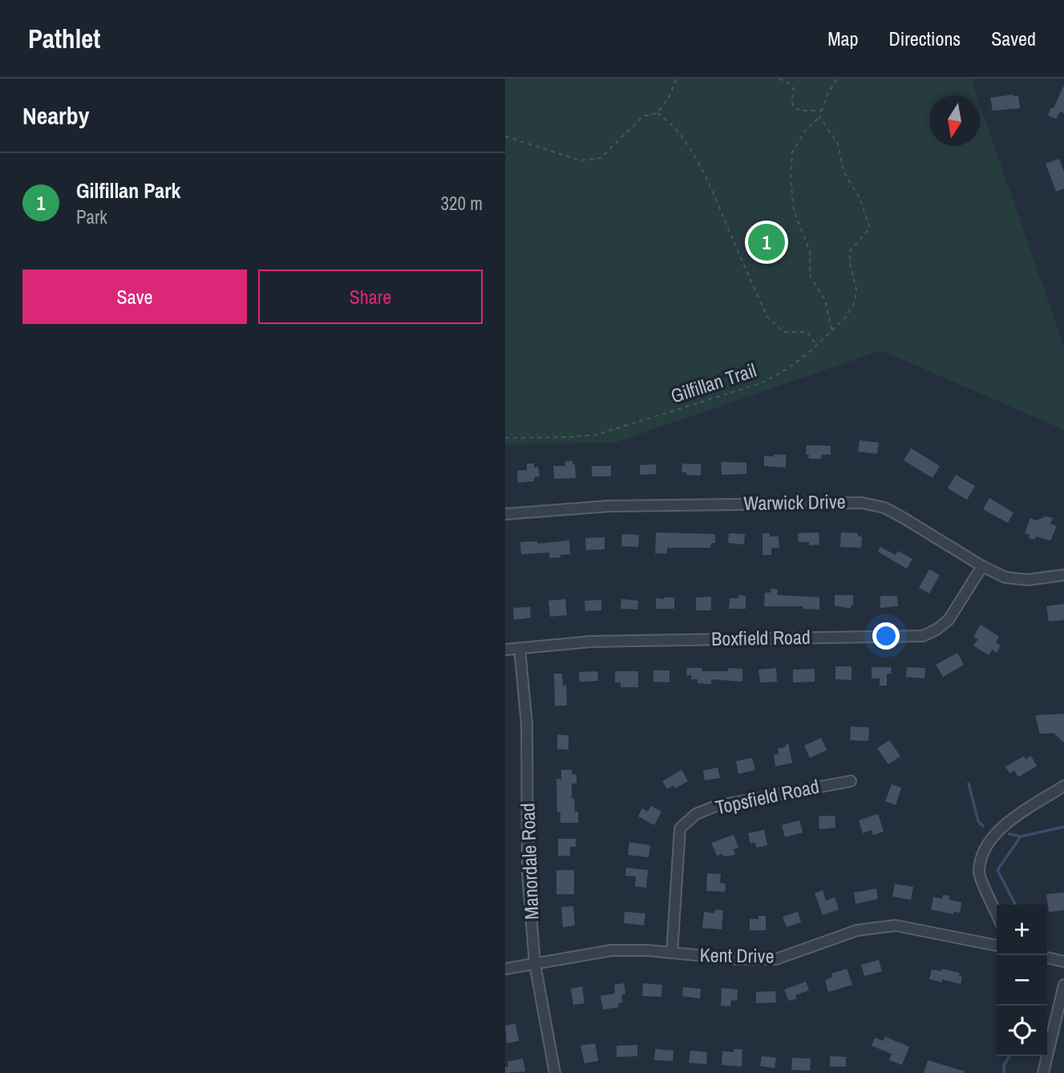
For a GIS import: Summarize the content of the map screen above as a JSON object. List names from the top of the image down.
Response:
{
  "streets": {
    "street": [
      "Warwick Drive",
      "Boxfield Road",
      "Topsfield Road",
      "Manordale Road",
      "Kent Drive"
    ],
    "path": ["Gilfillan Trail"]
  },
  "crossings": [
    ["Warwick Drive", "Boxfield Road"],
    ["Boxfield Road", "Manordale Road"],
    ["Topsfield Road", "Kent Drive"],
    ["Manordale Road", "Kent Drive"]
  ],
  "north": "bottom",
  "page": {
    "header": "Pathlet",
    "nav": ["Map", "Directions", "Saved"],
    "heading": "Nearby",
    "list": [
      {
        "mark": "1",
        "name": "Gilfillan Park",
        "note": "Park",
        "value": "320 m"
      }
    ],
    "pins": "1",
    "buttons": ["Save", "Share"],
    "map_buttons": ["+", "−"]
  }
}
